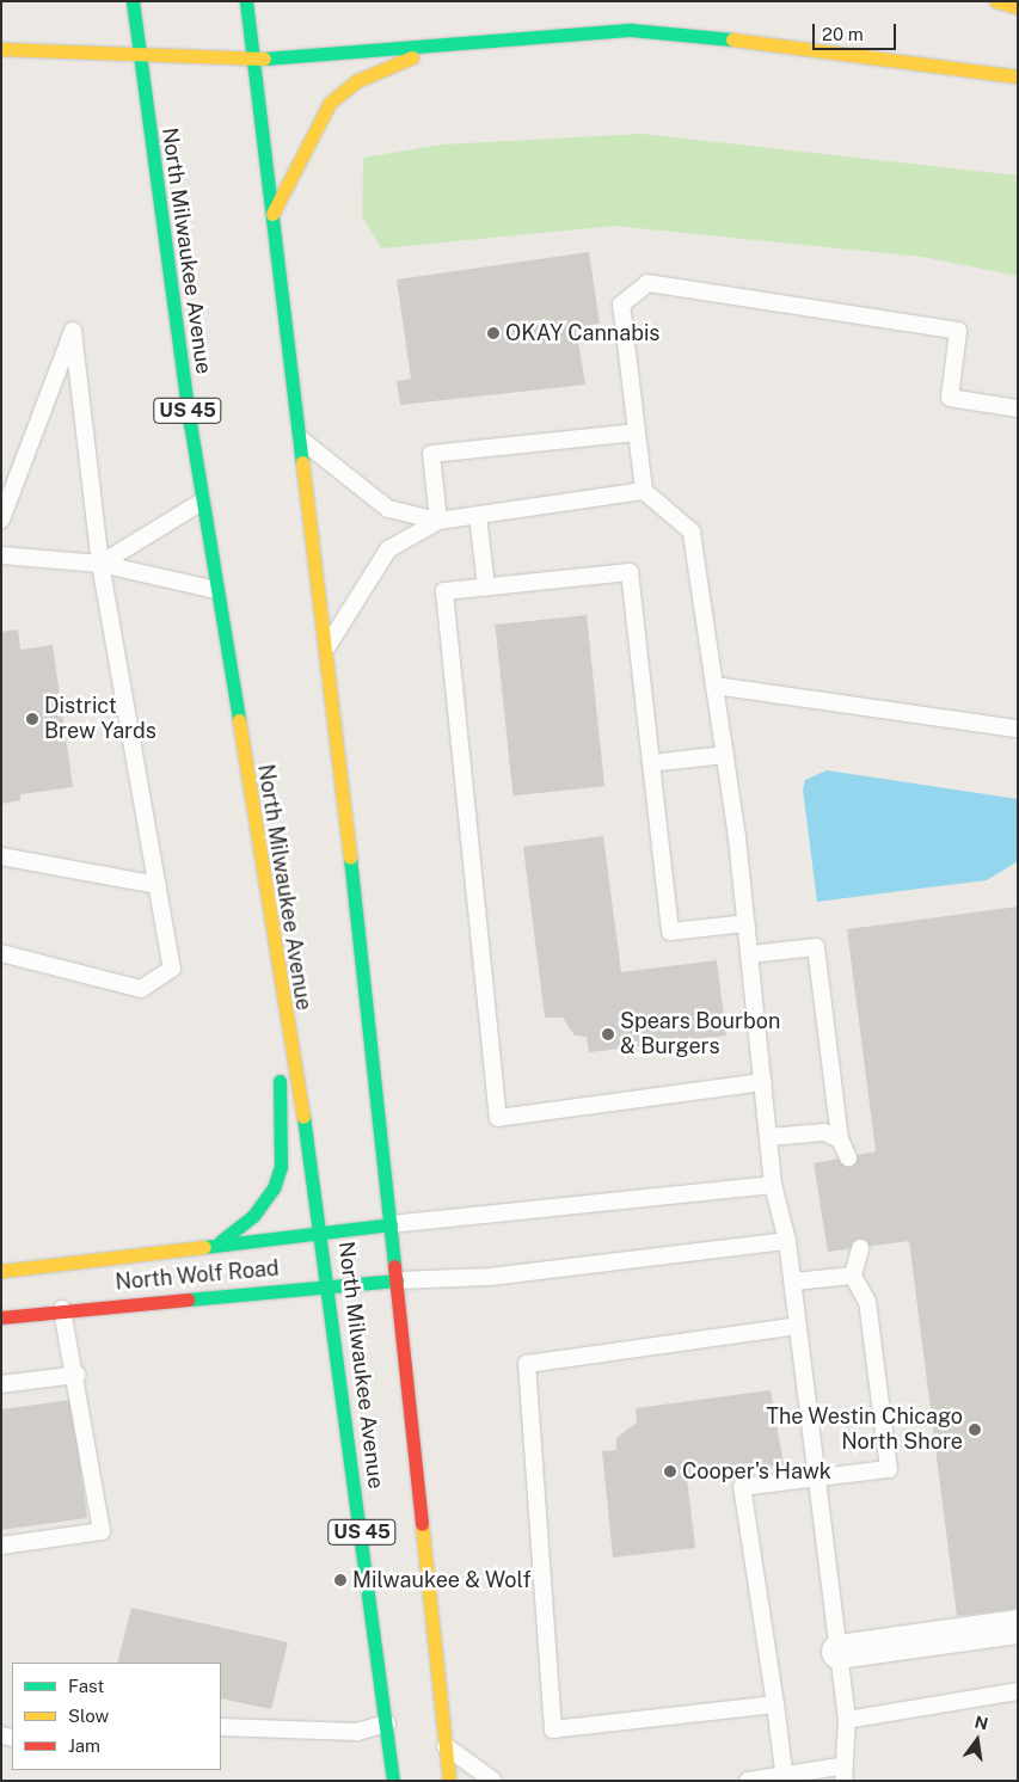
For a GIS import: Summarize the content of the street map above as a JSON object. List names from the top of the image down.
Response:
{
  "streets": {
    "main road": ["North Milwaukee Avenue", "US 45", "North Wolf Road"]
  },
  "crossings": [
    ["North Milwaukee Avenue", "North Wolf Road"]
  ],
  "places": [
    "OKAY Cannabis",
    "District Brew Yards",
    "Spears Bourbon & Burgers",
    "The Westin Chicago North Shore",
    "Cooper's Hawk",
    "Milwaukee & Wolf"
  ],
  "legend": ["Fast", "Slow", "Jam"],
  "scale_bar": "20 m",
  "north": "top"
}
